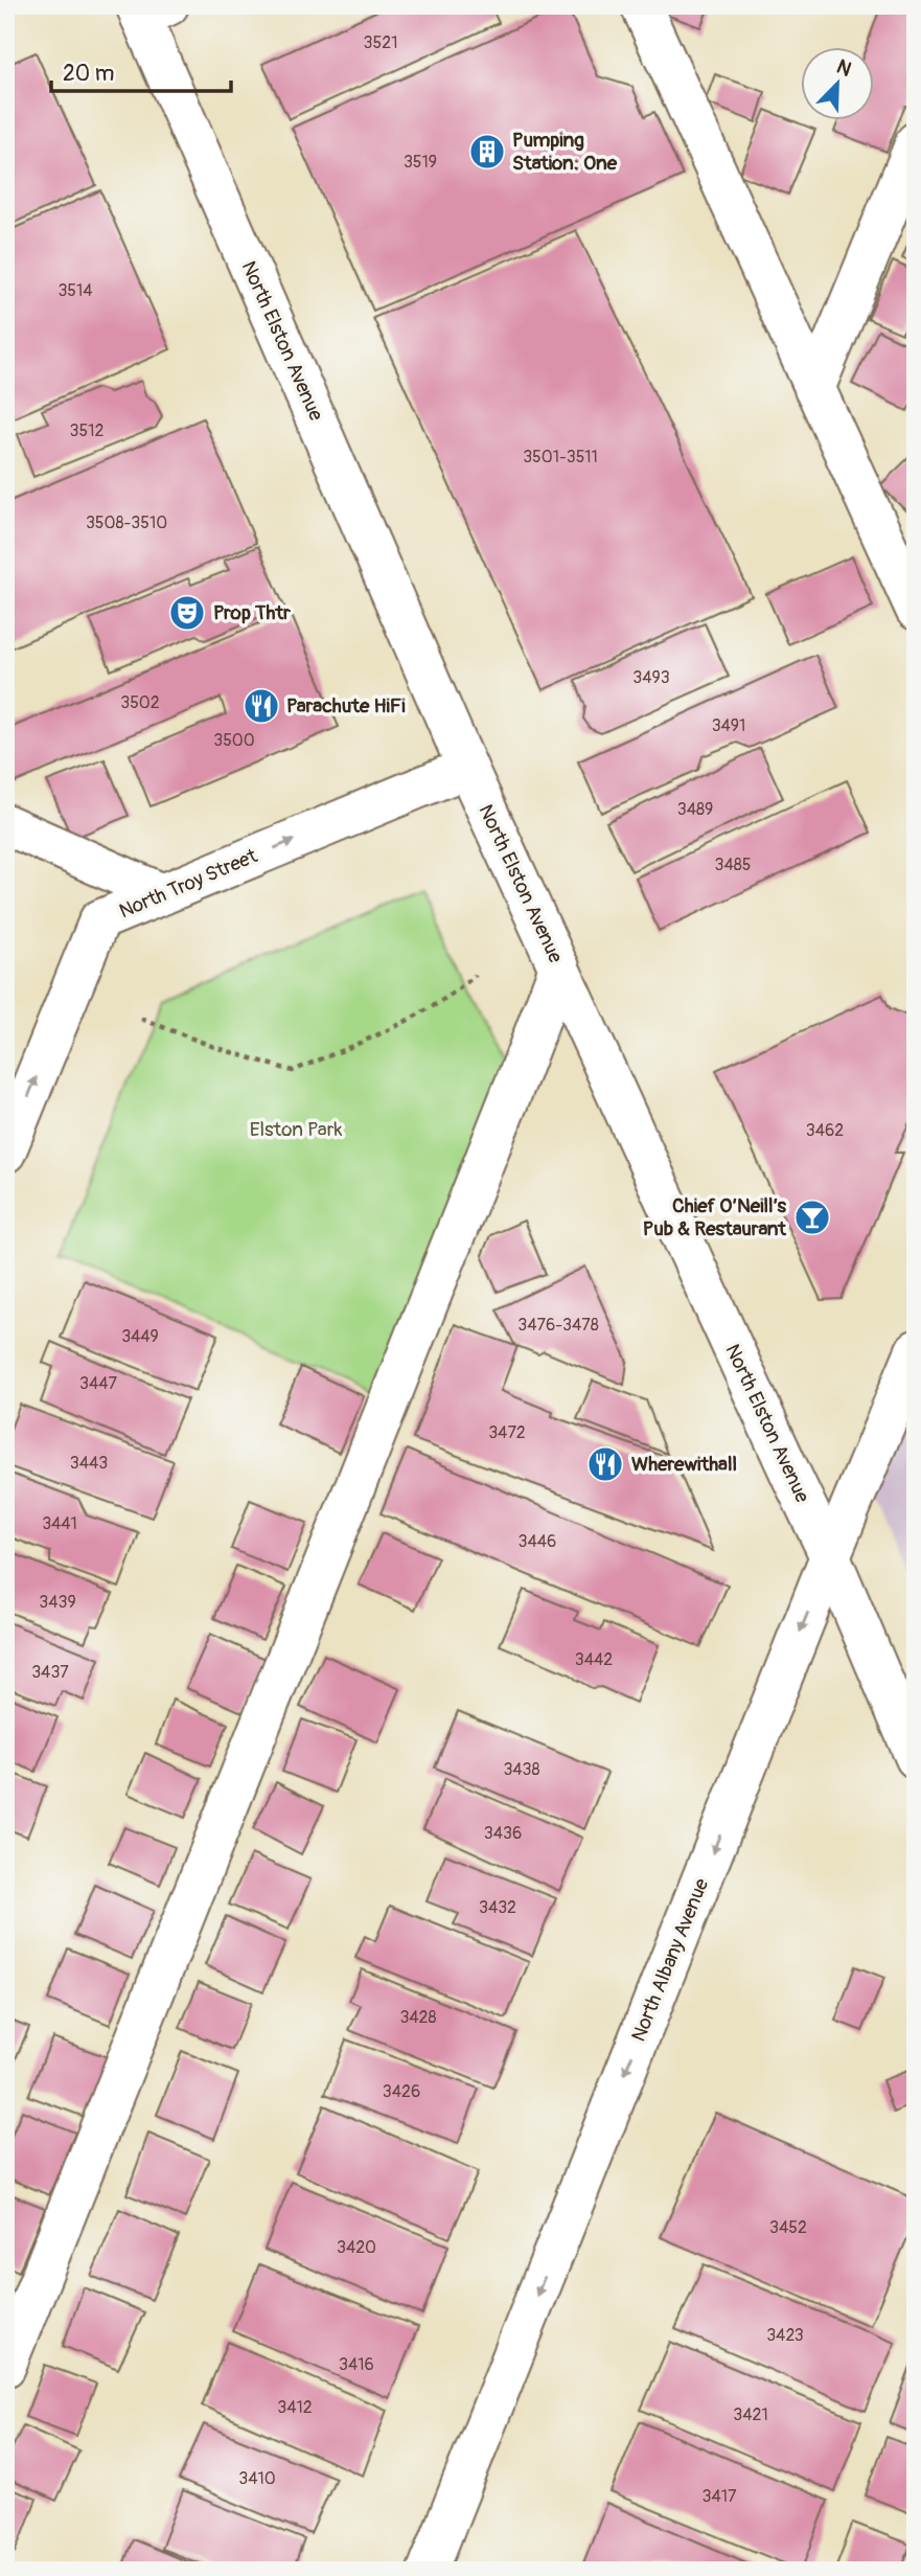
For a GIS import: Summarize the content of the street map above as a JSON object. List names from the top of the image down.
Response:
{
  "streets": {
    "street": ["North Elston Avenue", "North Troy Street", "North Albany Avenue"]
  },
  "crossings": [
    ["North Elston Avenue", "North Troy Street"],
    ["North Elston Avenue", "North Albany Avenue"]
  ],
  "one_way": ["North Troy Street", "North Albany Avenue"],
  "parks": ["Elston Park"],
  "places": {
    "building": ["Pumping Station: One"],
    "theatre": ["Prop Thtr"],
    "restaurant": ["Parachute HiFi", "Wherewithall"],
    "bar": ["Chief O’Neill’s Pub & Restaurant"]
  },
  "house_numbers": [
    "3521",
    "3519",
    "3514",
    "3512",
    "3501-3511",
    "3508-3510",
    "3493",
    "3502",
    "3491",
    "3500",
    "3489",
    "3485",
    "3462",
    "3476-3478",
    "3449",
    "3447",
    "3472",
    "3443",
    "3441",
    "3446",
    "3439",
    "3442",
    "3437",
    "3438",
    "3436",
    "3432",
    "3428",
    "3426",
    "3452",
    "3420",
    "3423",
    "3416",
    "3412",
    "3421",
    "3410",
    "3417"
  ],
  "scale_bar": "20 m",
  "north": "top right"
}
